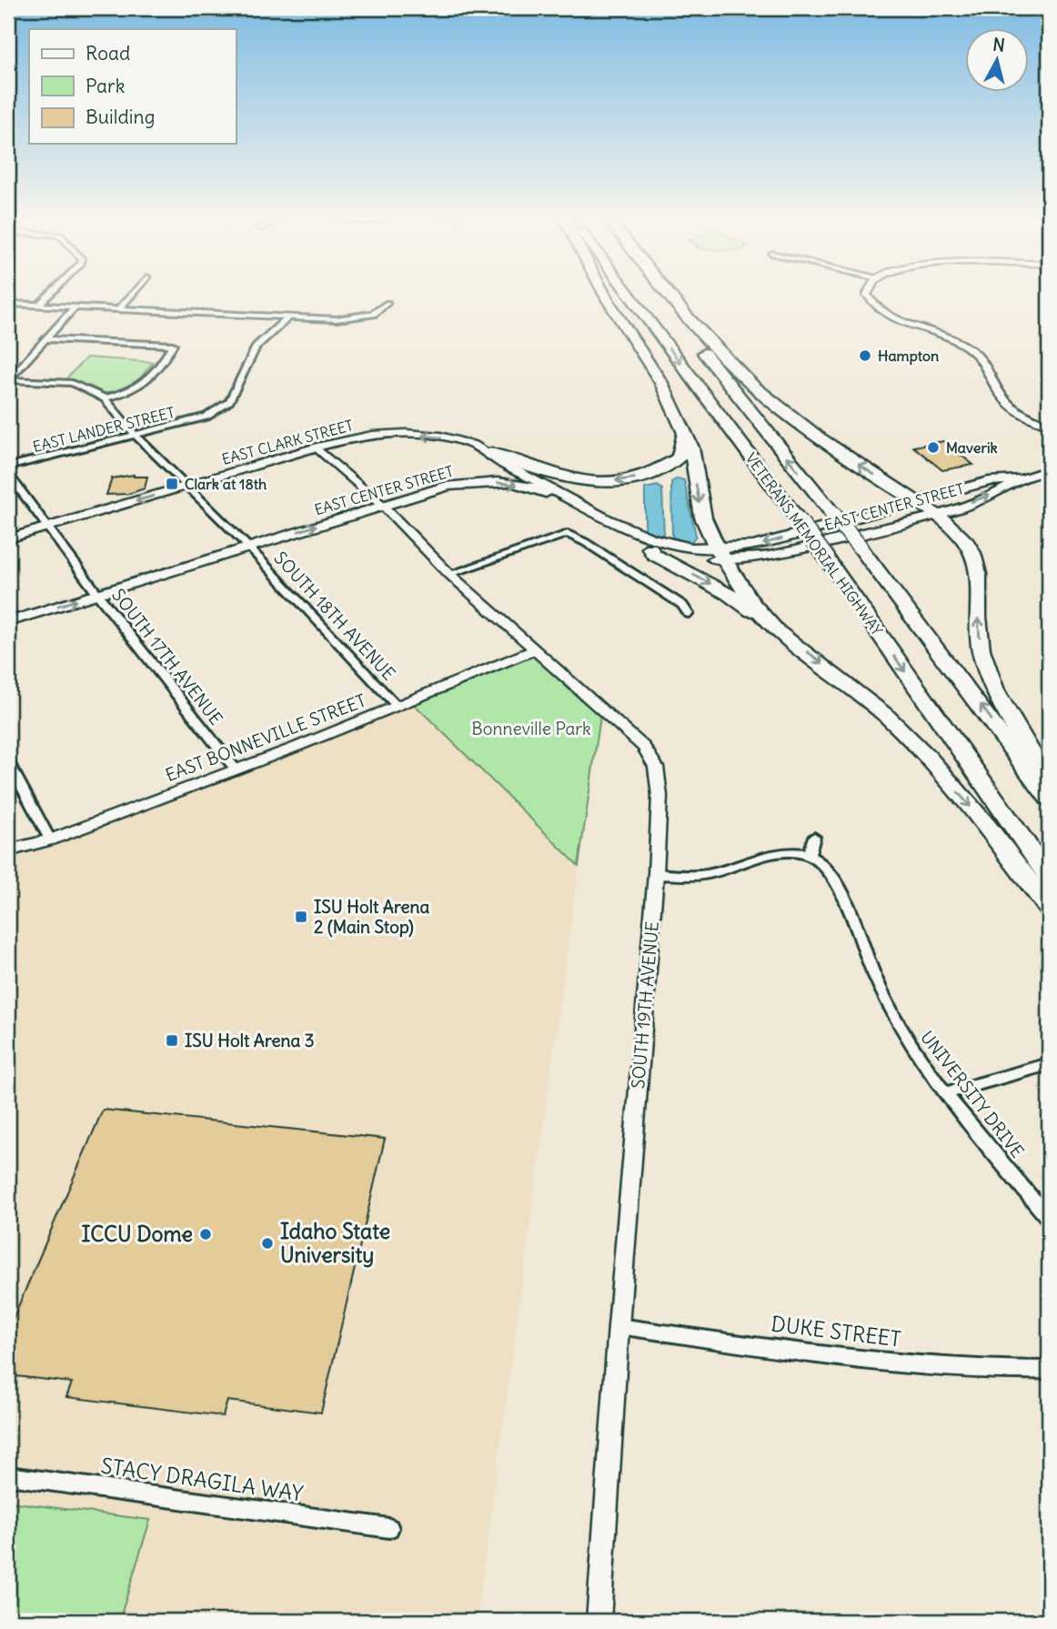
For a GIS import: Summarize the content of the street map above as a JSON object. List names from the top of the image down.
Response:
{
  "streets": {
    "highway": ["VETERANS MEMORIAL HIGHWAY"],
    "main road": ["EAST CLARK STREET", "EAST CENTER STREET"],
    "street": [
      "EAST LANDER STREET",
      "SOUTH 18TH AVENUE",
      "SOUTH 17TH AVENUE",
      "EAST BONNEVILLE STREET",
      "SOUTH 19TH AVENUE",
      "UNIVERSITY DRIVE",
      "DUKE STREET",
      "STACY DRAGILA WAY"
    ]
  },
  "crossings": [
    ["EAST CLARK STREET", "EAST CENTER STREET"],
    ["EAST CLARK STREET", "SOUTH 17TH AVENUE"],
    ["EAST CLARK STREET", "SOUTH 19TH AVENUE"],
    ["EAST CENTER STREET", "SOUTH 18TH AVENUE"],
    ["EAST CENTER STREET", "SOUTH 17TH AVENUE"],
    ["EAST CENTER STREET", "SOUTH 19TH AVENUE"],
    ["SOUTH 18TH AVENUE", "EAST BONNEVILLE STREET"],
    ["SOUTH 17TH AVENUE", "EAST BONNEVILLE STREET"],
    ["EAST BONNEVILLE STREET", "SOUTH 19TH AVENUE"],
    ["SOUTH 19TH AVENUE", "DUKE STREET"]
  ],
  "one_way": ["EAST CLARK STREET"],
  "parks": ["Bonneville Park"],
  "places": {
    "other": [
      "Hampton",
      "Maverik",
      "ICCU Dome",
      "Idaho State University"
    ],
    "transit": ["Clark at 18th", "ISU Holt Arena 2 (Main Stop)", "ISU Holt Arena 3"]
  },
  "legend": ["Road", "Park", "Building"],
  "north": "top"
}
